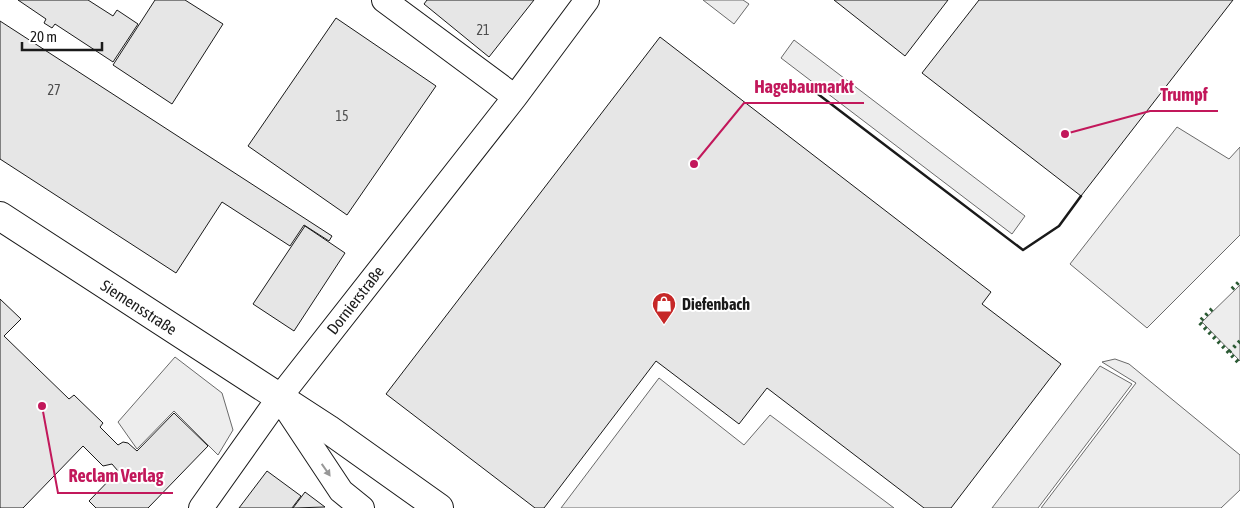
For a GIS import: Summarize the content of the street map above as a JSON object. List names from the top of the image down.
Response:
{
  "streets": {
    "main road": ["Siemensstraße"],
    "street": ["Dornierstraße"]
  },
  "crossings": [
    ["Dornierstraße", "Siemensstraße"]
  ],
  "places": {
    "other": ["Trumpf", "Hagebaumarkt", "Reclam Verlag"],
    "shop": ["Diefenbach"]
  },
  "house_numbers": ["21", "27", "15"],
  "scale_bar": "20 m"
}
